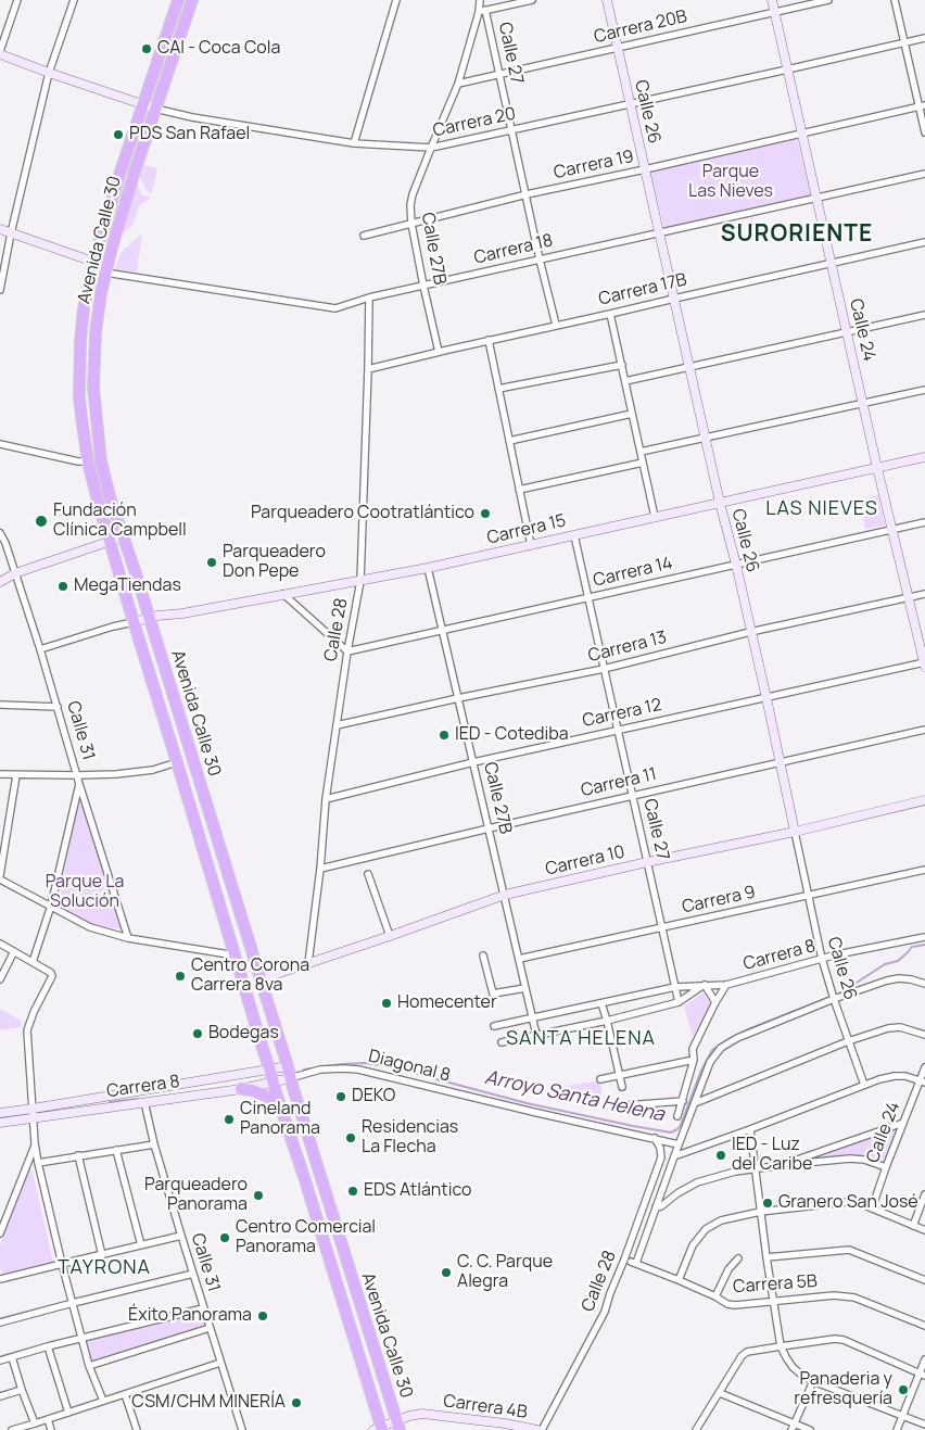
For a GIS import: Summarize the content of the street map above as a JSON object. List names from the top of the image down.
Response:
{
  "streets": {
    "highway": ["Avenida Calle 30"],
    "street": [
      "Carrera 20B",
      "Calle 27",
      "Calle 26",
      "Carrera 20",
      "Carrera 19",
      "Calle 27B",
      "Carrera 18",
      "Carrera 17B",
      "Calle 24",
      "Carrera 15",
      "Carrera 14",
      "Calle 28",
      "Carrera 13",
      "Carrera 12",
      "Calle 31",
      "Carrera 11",
      "Carrera 10",
      "Carrera 9",
      "Carrera 8",
      "Diagonal 8",
      "Carrera 5B",
      "Carrera 4B"
    ]
  },
  "crossings": [
    ["Carrera 20B", "Calle 27"],
    ["Carrera 20B", "Calle 26"],
    ["Carrera 20B", "Calle 27B"],
    ["Carrera 20B", "Calle 24"],
    ["Calle 27", "Carrera 20"],
    ["Calle 27", "Carrera 19"],
    ["Calle 27", "Calle 27B"],
    ["Calle 27", "Carrera 18"],
    ["Calle 27", "Carrera 17B"],
    ["Calle 27", "Carrera 15"],
    ["Calle 27", "Carrera 14"],
    ["Calle 27", "Carrera 13"],
    ["Calle 27", "Carrera 12"],
    ["Calle 27", "Carrera 11"],
    ["Calle 27", "Carrera 10"],
    ["Calle 27", "Carrera 9"],
    ["Calle 27", "Carrera 8"],
    ["Calle 26", "Carrera 20"],
    ["Calle 26", "Carrera 19"],
    ["Calle 26", "Carrera 18"],
    ["Calle 26", "Carrera 17B"],
    ["Calle 26", "Carrera 15"],
    ["Calle 26", "Carrera 14"],
    ["Calle 26", "Carrera 13"],
    ["Calle 26", "Carrera 12"],
    ["Calle 26", "Carrera 11"],
    ["Calle 26", "Carrera 10"],
    ["Calle 26", "Carrera 9"],
    ["Calle 26", "Carrera 8"],
    ["Carrera 20", "Avenida Calle 30"],
    ["Carrera 20", "Calle 27B"],
    ["Carrera 20", "Calle 24"],
    ["Carrera 19", "Calle 27B"],
    ["Carrera 19", "Calle 24"],
    ["Avenida Calle 30", "Carrera 18"],
    ["Avenida Calle 30", "Carrera 15"],
    ["Avenida Calle 30", "Carrera 10"],
    ["Avenida Calle 30", "Carrera 8"],
    ["Avenida Calle 30", "Diagonal 8"],
    ["Avenida Calle 30", "Carrera 4B"],
    ["Calle 27B", "Carrera 18"],
    ["Calle 27B", "Carrera 17B"],
    ["Calle 27B", "Carrera 15"],
    ["Calle 27B", "Carrera 14"],
    ["Calle 27B", "Carrera 13"],
    ["Calle 27B", "Carrera 12"],
    ["Calle 27B", "Carrera 11"],
    ["Calle 27B", "Carrera 10"],
    ["Calle 27B", "Carrera 9"],
    ["Calle 27B", "Carrera 8"],
    ["Carrera 18", "Calle 24"],
    ["Carrera 18", "Calle 28"],
    ["Carrera 17B", "Calle 24"],
    ["Carrera 17B", "Calle 28"],
    ["Calle 24", "Carrera 15"],
    ["Calle 24", "Carrera 14"],
    ["Calle 24", "Carrera 13"],
    ["Calle 24", "Carrera 12"],
    ["Carrera 15", "Calle 28"],
    ["Carrera 14", "Calle 28"],
    ["Calle 28", "Carrera 13"],
    ["Calle 28", "Carrera 12"],
    ["Calle 28", "Carrera 11"],
    ["Calle 28", "Carrera 10"],
    ["Calle 28", "Diagonal 8"],
    ["Calle 31", "Carrera 8"],
    ["Carrera 8", "Diagonal 8"]
  ],
  "districts": [
    "SURORIENTE",
    "LAS NIEVES",
    "SANTA HELENA",
    "TAYRONA"
  ],
  "water": ["Arroyo Santa Helena"],
  "parks": ["Parque Las Nieves", "Parque La Solución"],
  "places": [
    "CAI - Coca Cola",
    "PDS San Rafael",
    "Parqueadero Cootratlántico",
    "Fundación Clínica Campbell",
    "Parqueadero Don Pepe",
    "MegaTiendas",
    "IED - Cotediba",
    "Centro Corona Carrera 8va",
    "Homecenter",
    "Bodegas",
    "DEKO",
    "Cineland Panorama",
    "Residencias La Flecha",
    "IED - Luz del Caribe",
    "EDS Atlántico",
    "Parqueadero Panorama",
    "Granero San José",
    "Centro Comercial Panorama",
    "C. C. Parque Alegra",
    "Éxito Panorama",
    "Panaderia y refresquería",
    "CSM/CHM MINERÍA"
  ]
}
